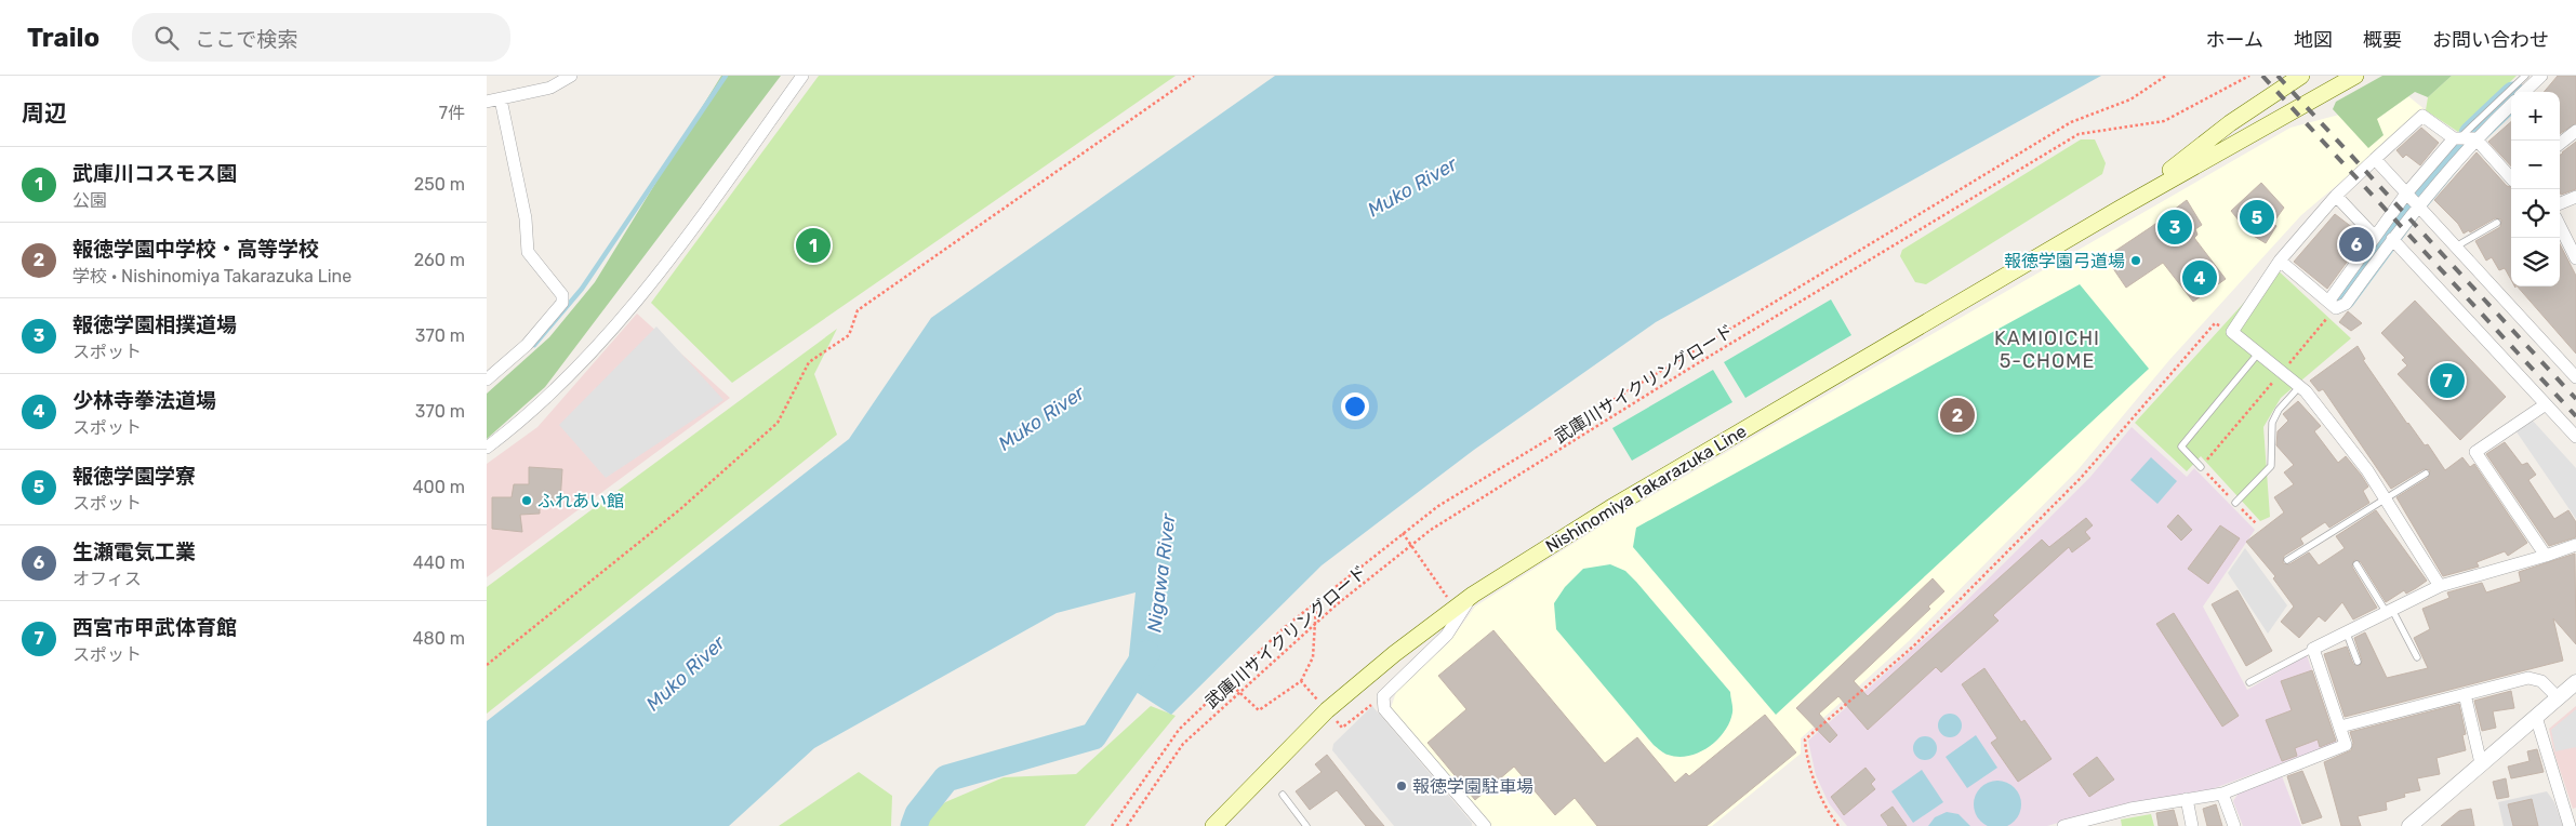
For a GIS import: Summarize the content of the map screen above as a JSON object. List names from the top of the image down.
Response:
{
  "streets": {
    "main road": ["Nishinomiya Takarazuka Line"],
    "path": ["武庫川サイクリングロード"]
  },
  "districts": ["KAMIOICHI 5-CHOME"],
  "water": ["Muko River", "Nigawa River"],
  "places": ["報徳学園弓道場", "ふれあい館", "報徳学園駐車場"],
  "page": {
    "header": "Trailo",
    "search": "ここで検索",
    "nav": [
      "ホーム",
      "地図",
      "概要",
      "お問い合わせ"
    ],
    "heading": ["周辺", "7件"],
    "map_buttons": ["+", "−"],
    "list": [
      {
        "mark": "1",
        "name": "武庫川コスモス園",
        "note": "公園",
        "value": "250 m"
      },
      {
        "mark": "2",
        "name": "報徳学園中学校・高等学校",
        "note": "学校 · Nishinomiya Takarazuka Line",
        "value": "260 m"
      },
      {
        "mark": "3",
        "name": "報徳学園相撲道場",
        "note": "スポット",
        "value": "370 m"
      },
      {
        "mark": "4",
        "name": "少林寺拳法道場",
        "note": "スポット",
        "value": "370 m"
      },
      {
        "mark": "5",
        "name": "報徳学園学寮",
        "note": "スポット",
        "value": "400 m"
      },
      {
        "mark": "6",
        "name": "生瀬電気工業",
        "note": "オフィス",
        "value": "440 m"
      },
      {
        "mark": "7",
        "name": "西宮市甲武体育館",
        "note": "スポット",
        "value": "480 m"
      }
    ],
    "pins": [
      "5",
      "3",
      "6",
      "1",
      "4",
      "7",
      "2"
    ]
  }
}
